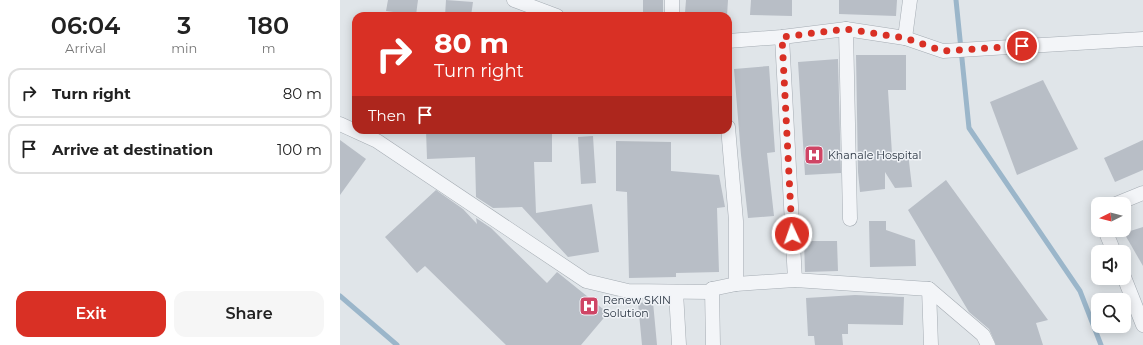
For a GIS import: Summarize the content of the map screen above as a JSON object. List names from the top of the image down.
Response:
{
  "places": {
    "hospital": ["Khanale Hospital", "Renew SKIN Solution"]
  },
  "north": "left",
  "page": {
    "eta": [
      "06:04",
      "Arrival",
      "3",
      "min",
      "180",
      "m"
    ],
    "turn": ["80 m", "Turn right"],
    "list": [
      {
        "name": "Turn right",
        "value": "80 m"
      },
      {
        "name": "Arrive at destination",
        "value": "100 m"
      }
    ],
    "then": "Then",
    "buttons": ["Exit", "Share"]
  }
}
